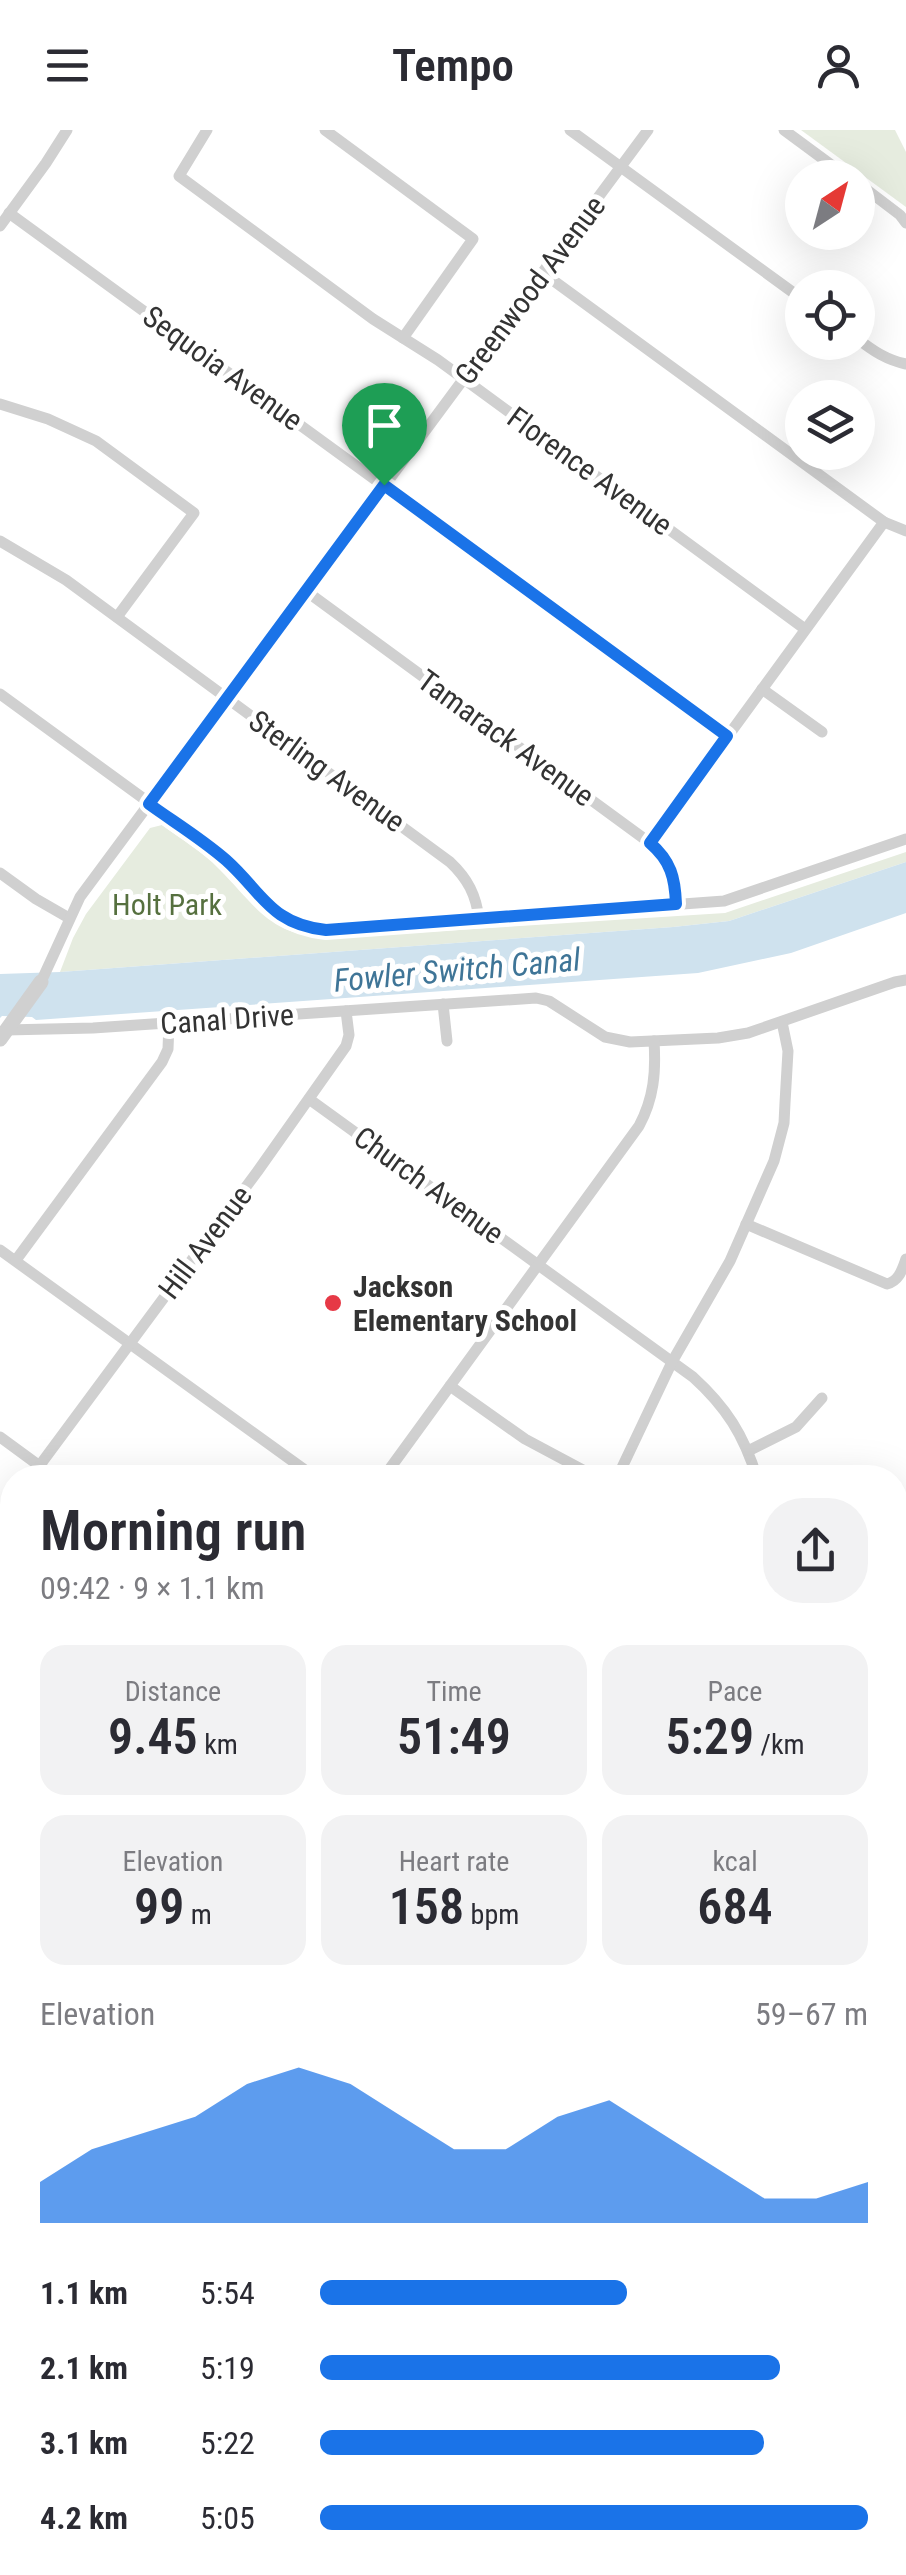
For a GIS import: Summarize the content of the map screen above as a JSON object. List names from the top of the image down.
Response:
{
  "streets": {
    "street": [
      "Greenwood Avenue",
      "Sequoia Avenue",
      "Florence Avenue",
      "Tamarack Avenue",
      "Sterling Avenue",
      "Canal Drive",
      "Church Avenue",
      "Hill Avenue"
    ]
  },
  "crossings": [
    ["Greenwood Avenue", "Sequoia Avenue"],
    ["Greenwood Avenue", "Florence Avenue"],
    ["Greenwood Avenue", "Tamarack Avenue"],
    ["Greenwood Avenue", "Sterling Avenue"],
    ["Greenwood Avenue", "Canal Drive"],
    ["Canal Drive", "Hill Avenue"],
    ["Church Avenue", "Hill Avenue"]
  ],
  "water": ["Fowler Switch Canal"],
  "parks": ["Holt Park"],
  "places": ["Jackson Elementary School"],
  "north": "top right",
  "page": {
    "header": "Tempo",
    "heading": ["Morning run", "09:42 · 9 × 1.1 km"],
    "stats": [
      ["Distance", "9.45 km"],
      ["Time", "51:49"],
      ["Pace", "5:29 /km"],
      ["Elevation", "99 m"],
      ["Heart rate", "158 bpm"],
      ["kcal", "684"]
    ],
    "chart": ["Elevation", "59–67 m"],
    "list": [
      {
        "name": "1.1 km",
        "note": "5:54"
      },
      {
        "name": "2.1 km",
        "note": "5:19"
      },
      {
        "name": "3.1 km",
        "note": "5:22"
      },
      {
        "name": "4.2 km",
        "note": "5:05"
      }
    ]
  }
}
